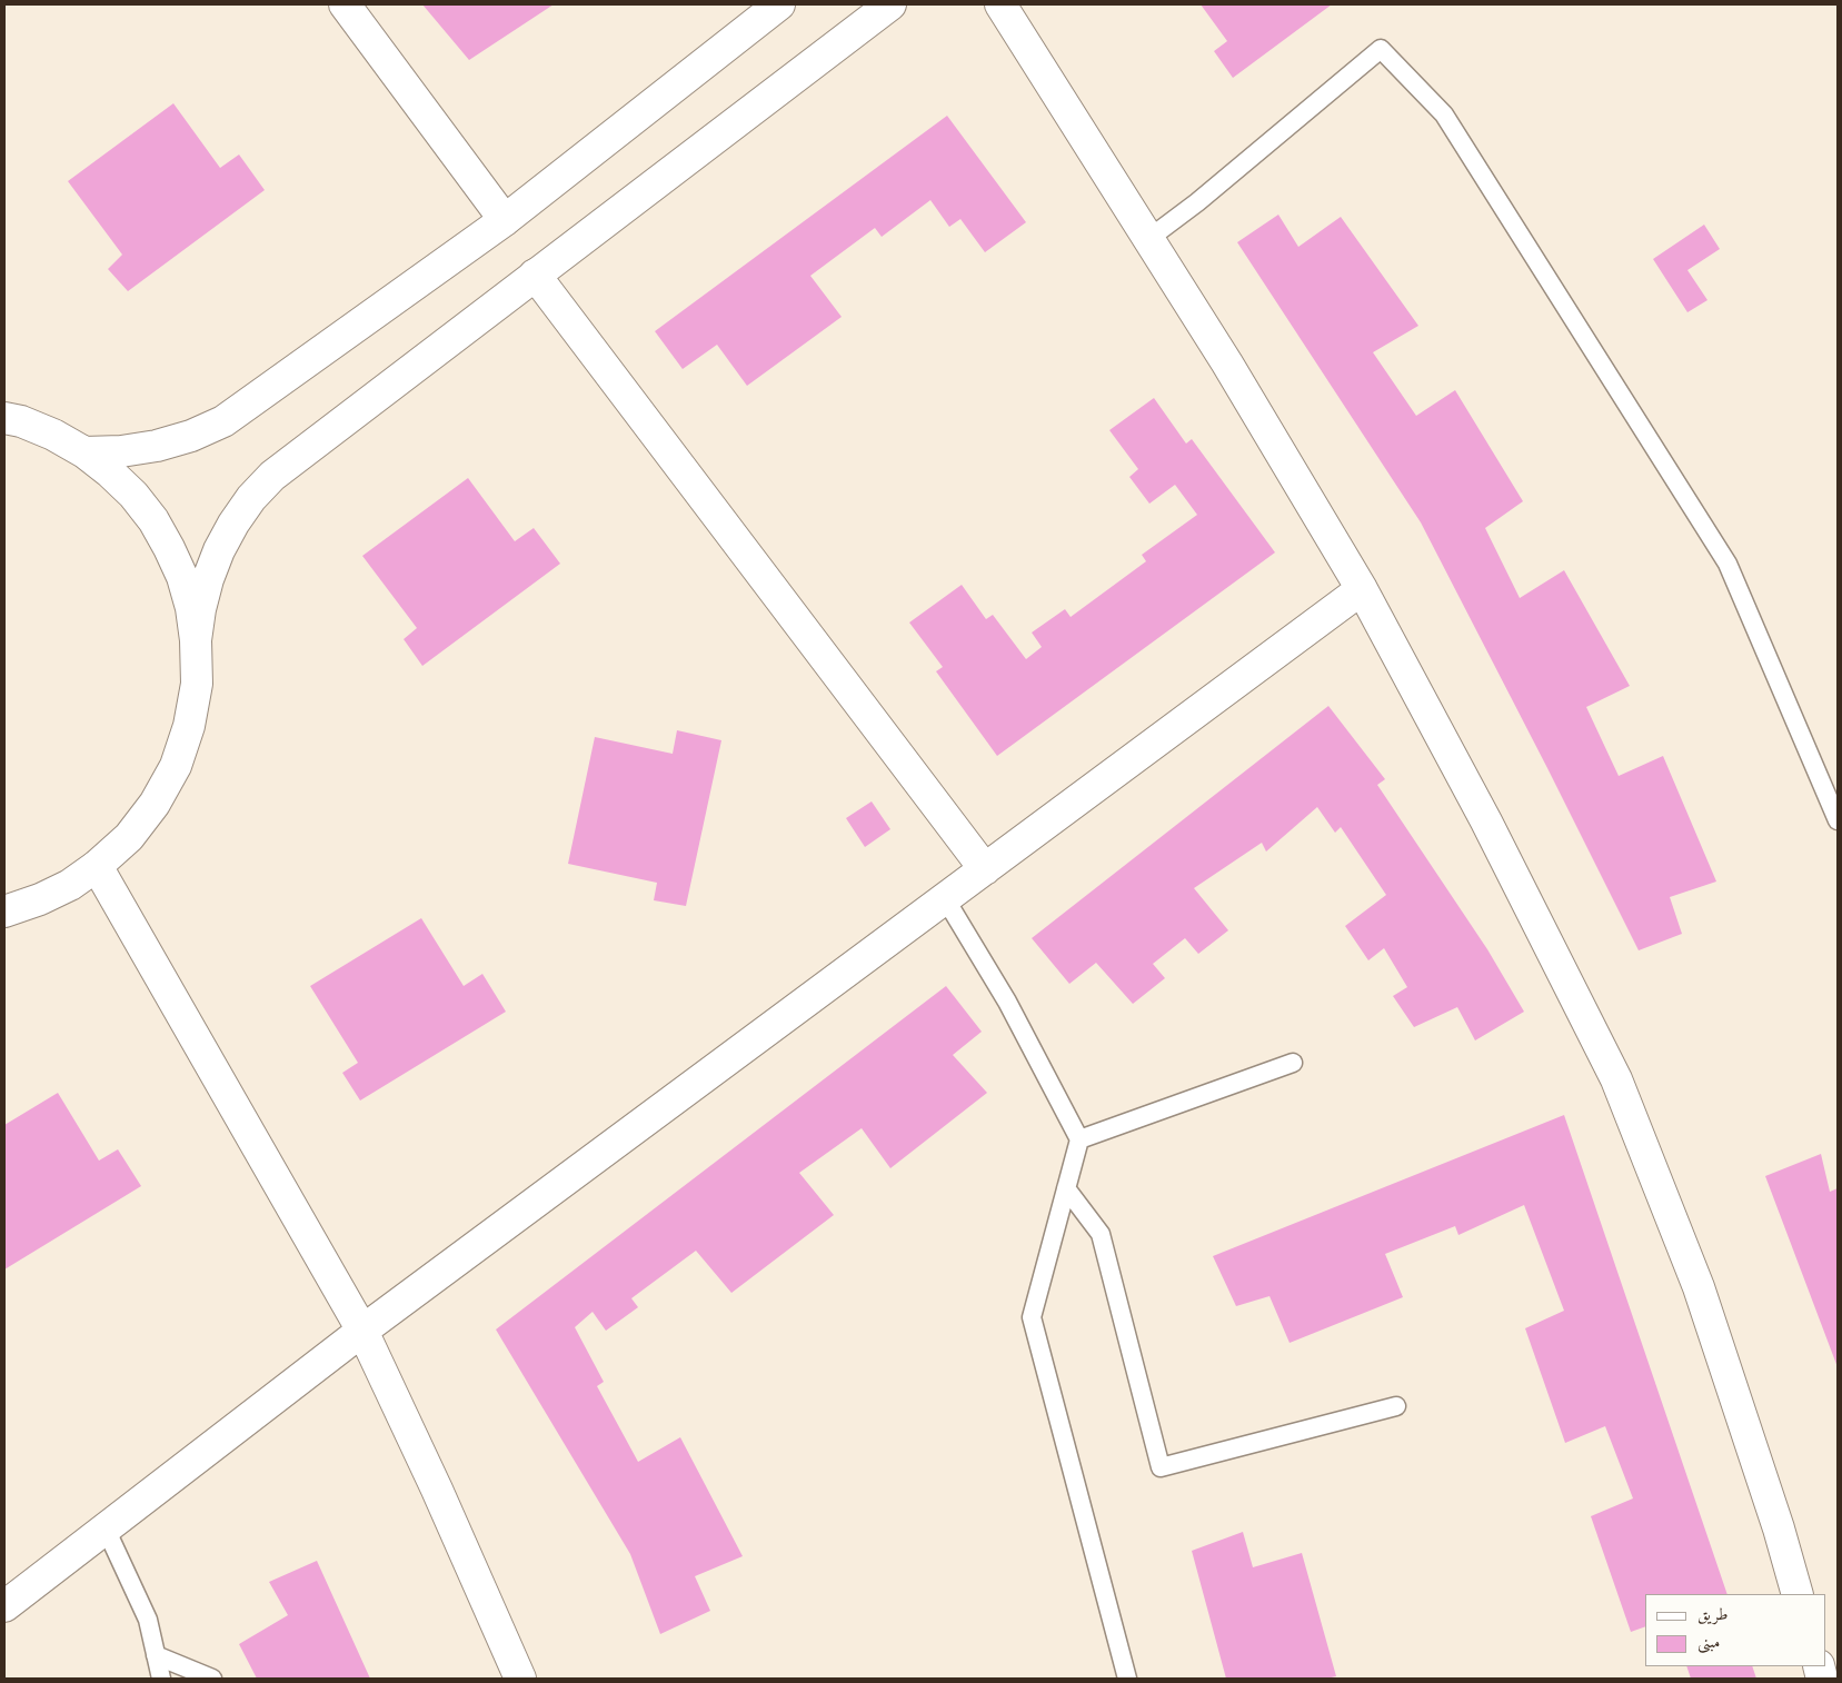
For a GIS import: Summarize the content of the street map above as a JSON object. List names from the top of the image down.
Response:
{
  "legend": ["طريق", "مبنى"]
}
